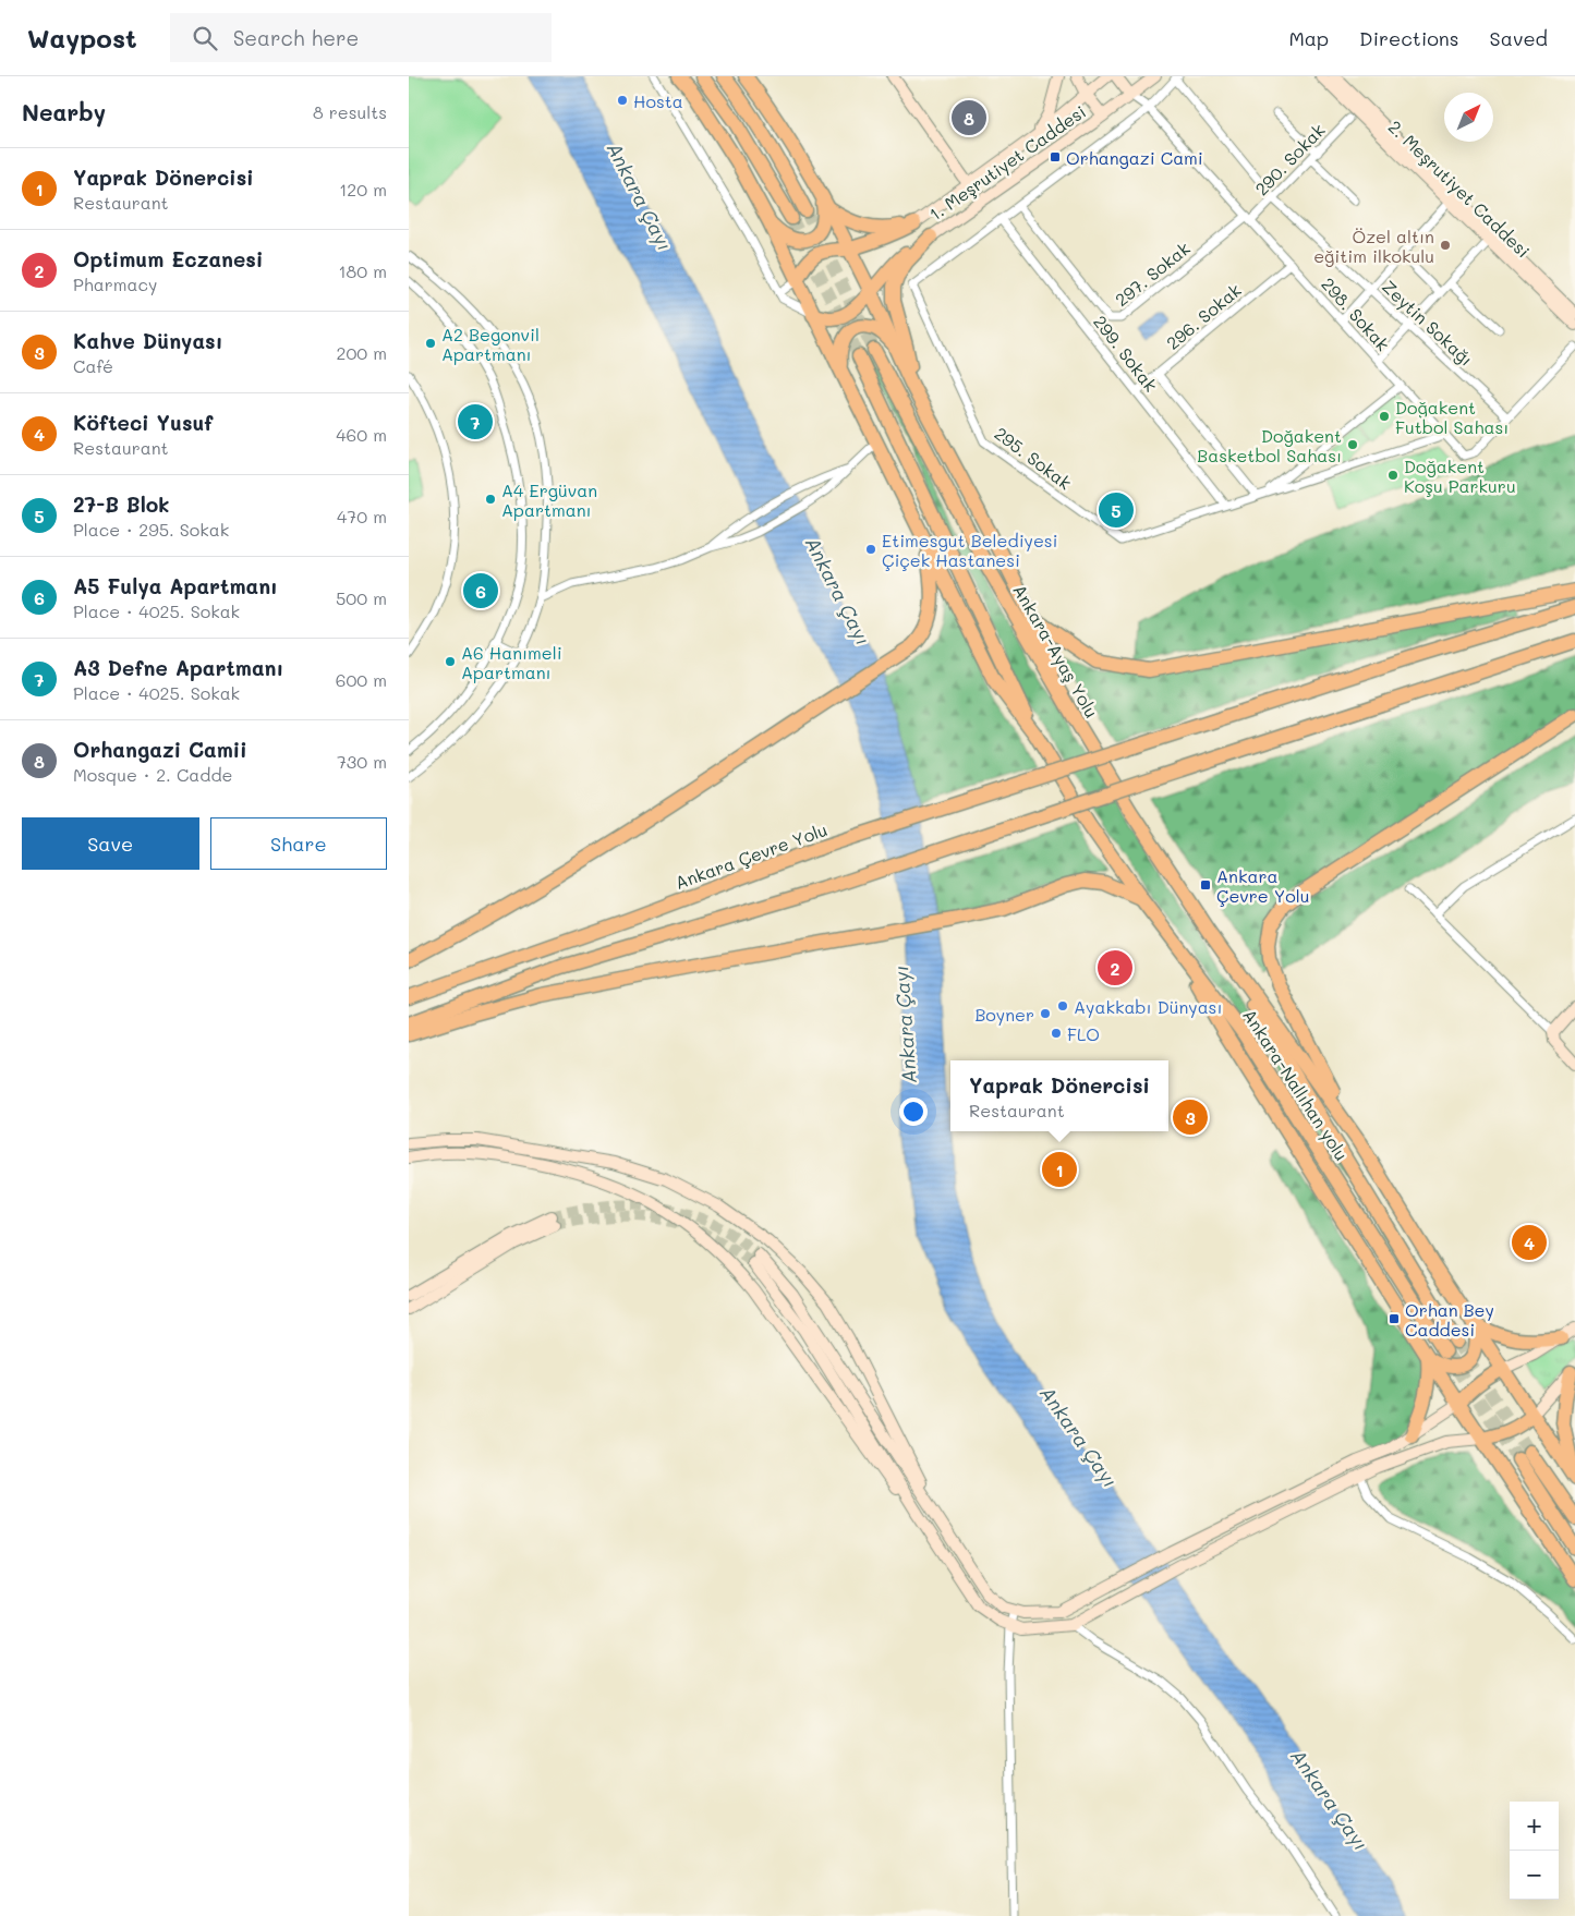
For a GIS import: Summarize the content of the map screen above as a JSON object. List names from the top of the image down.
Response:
{
  "streets": {
    "highway": ["Ankara-Ayaş Yolu", "Ankara Çevre Yolu", "Ankara-Nallıhan yolu"],
    "main road": ["1. Meşrutiyet Caddesi", "2. Meşrutiyet Caddesi"],
    "street": [
      "290. Sokak",
      "297. Sokak",
      "298. Sokak",
      "296. Sokak",
      "Zeytin Sokağı",
      "299. Sokak",
      "295. Sokak"
    ]
  },
  "crossings": [
    ["290. Sokak", "297. Sokak"],
    ["290. Sokak", "298. Sokak"],
    ["290. Sokak", "Zeytin Sokağı"],
    ["1. Meşrutiyet Caddesi", "298. Sokak"],
    ["297. Sokak", "298. Sokak"],
    ["297. Sokak", "295. Sokak"],
    ["298. Sokak", "296. Sokak"],
    ["298. Sokak", "Zeytin Sokağı"],
    ["298. Sokak", "295. Sokak"],
    ["296. Sokak", "299. Sokak"],
    ["Zeytin Sokağı", "295. Sokak"],
    ["299. Sokak", "295. Sokak"],
    ["Ankara-Ayaş Yolu", "Ankara-Nallıhan yolu"]
  ],
  "water": ["Ankara Çayı"],
  "places": {
    "other": [
      "Hosta",
      "Özel altın eğitim ilkokulu",
      "A2 Begonvil Apartmanı",
      "Doğakent Futbol Sahası",
      "Doğakent Basketbol Sahası",
      "Doğakent Koşu Parkuru",
      "A4 Ergüvan Apartmanı",
      "Etimesgut Belediyesi Çiçek Hastanesi",
      "A6 Hanımeli Apartmanı",
      "Ayakkabı Dünyası",
      "Boyner",
      "FLO"
    ],
    "transit": ["Orhangazi Cami", "Ankara Çevre Yolu", "Orhan Bey Caddesi"]
  },
  "north": "top right",
  "page": {
    "header": "Waypost",
    "search": "Search here",
    "nav": ["Map", "Directions", "Saved"],
    "heading": ["Nearby", "8 results"],
    "pins": [
      "8",
      "7",
      "5",
      "6",
      "2",
      "3",
      "1",
      "4"
    ],
    "list": [
      {
        "mark": "1",
        "name": "Yaprak Dönercisi",
        "note": "Restaurant",
        "value": "120 m"
      },
      {
        "mark": "2",
        "name": "Optimum Eczanesi",
        "note": "Pharmacy",
        "value": "180 m"
      },
      {
        "mark": "3",
        "name": "Kahve Dünyası",
        "note": "Café",
        "value": "200 m"
      },
      {
        "mark": "4",
        "name": "Köfteci Yusuf",
        "note": "Restaurant",
        "value": "460 m"
      },
      {
        "mark": "5",
        "name": "27-B Blok",
        "note": "Place · 295. Sokak",
        "value": "470 m"
      },
      {
        "mark": "6",
        "name": "A5 Fulya Apartmanı",
        "note": "Place · 4025. Sokak",
        "value": "500 m"
      },
      {
        "mark": "7",
        "name": "A3 Defne Apartmanı",
        "note": "Place · 4025. Sokak",
        "value": "600 m"
      },
      {
        "mark": "8",
        "name": "Orhangazi Camii",
        "note": "Mosque · 2. Cadde",
        "value": "730 m"
      }
    ],
    "buttons": ["Save", "Share"],
    "popup": ["Yaprak Dönercisi", "Restaurant"],
    "map_buttons": ["+", "−"]
  }
}
